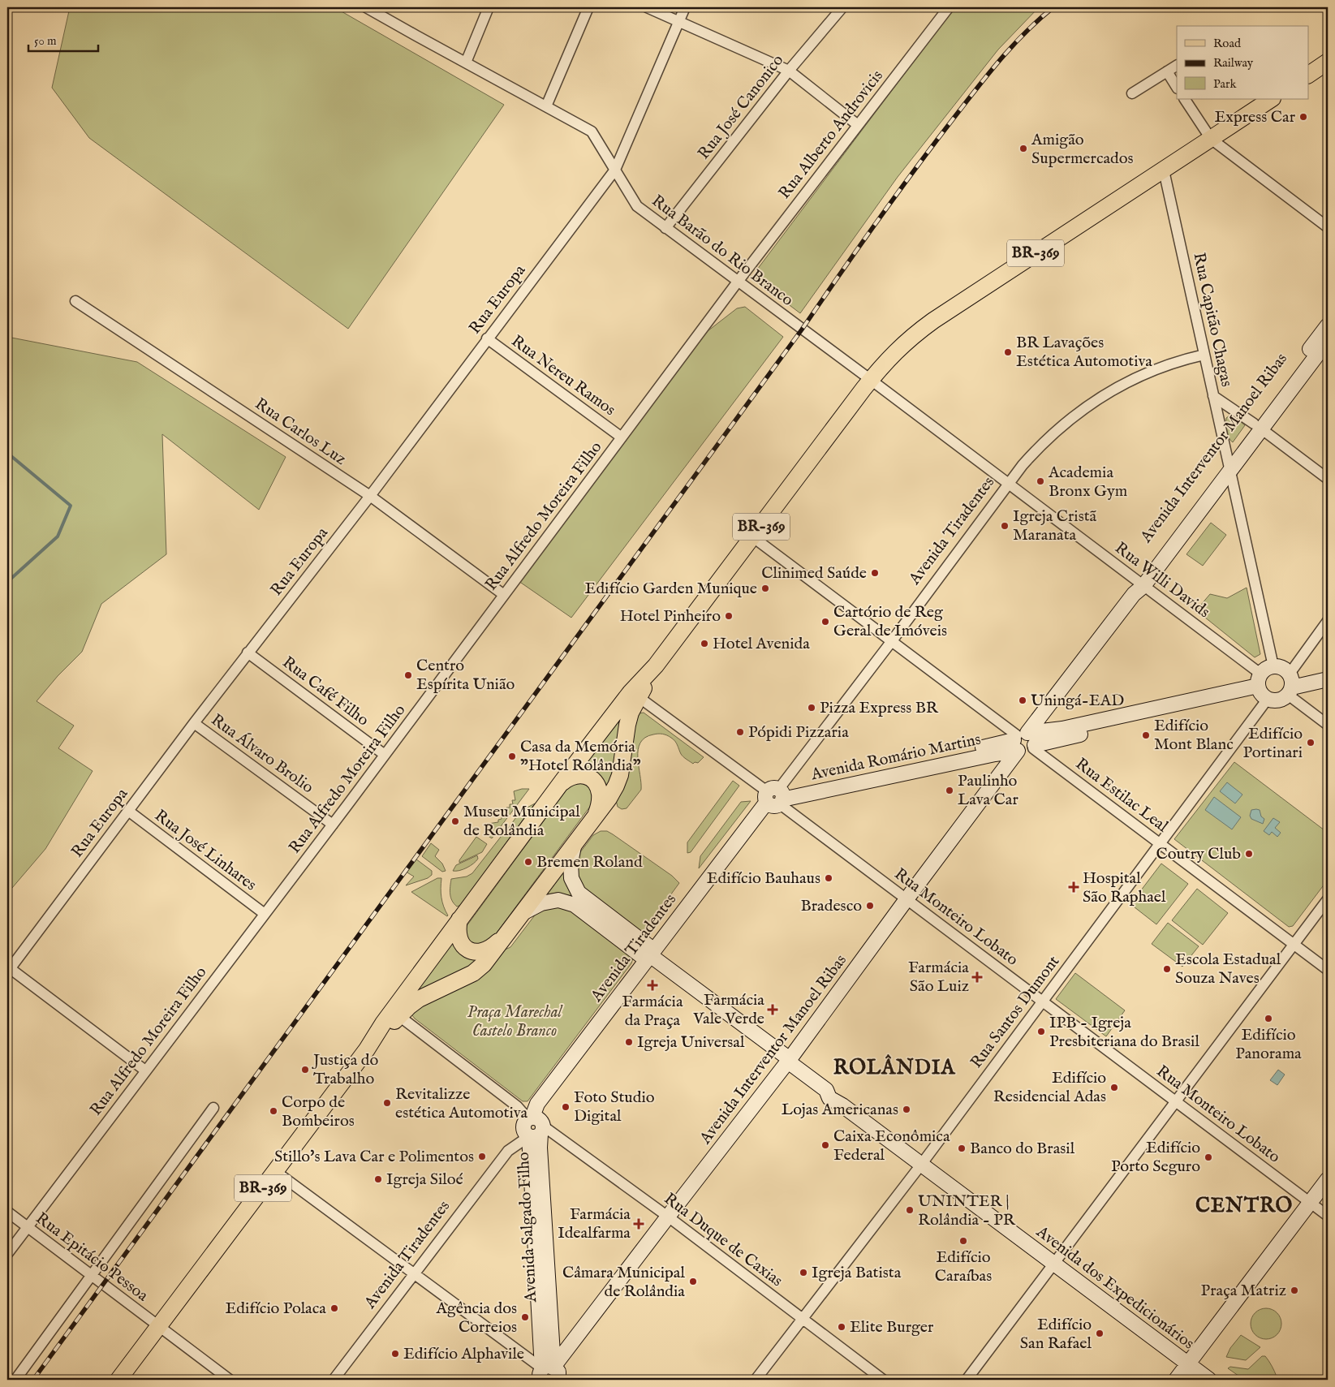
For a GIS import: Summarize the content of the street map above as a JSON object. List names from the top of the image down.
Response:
{
  "streets": {
    "main road": ["BR-369"],
    "street": [
      "Rua José Canonico",
      "Rua Alberto Androvicis",
      "Rua Barão do Rio Branco",
      "Rua Europa",
      "Rua Capitão Chagas",
      "Rua Nereu Ramos",
      "Rua Carlos Luz",
      "Avenida Interventor Manoel Ribas",
      "Rua Alfredo Moreira Filho",
      "Avenida Tiradentes",
      "Rua Willi Davids",
      "Rua Café Filho",
      "Rua Álvaro Brolio",
      "Avenida Romário Martins",
      "Rua Estilac Leal",
      "Rua José Linhares",
      "Rua Monteiro Lobato",
      "Rua Santos Dumont",
      "Avenida Salgado Filho",
      "Rua Duque de Caxias",
      "Rua Epitácio Pessoa",
      "Avenida dos Expedicionários"
    ]
  },
  "crossings": [
    ["Rua José Canonico", "Rua Barão do Rio Branco"],
    ["Rua Alberto Androvicis", "Rua Barão do Rio Branco"],
    ["Rua Alberto Androvicis", "Rua Alfredo Moreira Filho"],
    ["Rua Barão do Rio Branco", "BR-369"],
    ["Rua Barão do Rio Branco", "Rua Europa"],
    ["Rua Barão do Rio Branco", "Rua Alfredo Moreira Filho"],
    ["Rua Barão do Rio Branco", "Rua Willi Davids"],
    ["BR-369", "Rua Capitão Chagas"],
    ["BR-369", "Rua Willi Davids"],
    ["BR-369", "Rua Estilac Leal"],
    ["BR-369", "Rua Monteiro Lobato"],
    ["BR-369", "Rua Epitácio Pessoa"],
    ["BR-369", "Avenida dos Expedicionários"],
    ["Rua Europa", "Rua Nereu Ramos"],
    ["Rua Europa", "Rua Carlos Luz"],
    ["Rua Europa", "Rua Café Filho"],
    ["Rua Europa", "Rua Álvaro Brolio"],
    ["Rua Europa", "Rua José Linhares"],
    ["Rua Capitão Chagas", "Avenida Interventor Manoel Ribas"],
    ["Rua Capitão Chagas", "Avenida Tiradentes"],
    ["Rua Nereu Ramos", "Rua Alfredo Moreira Filho"],
    ["Rua Carlos Luz", "Rua Alfredo Moreira Filho"],
    ["Avenida Interventor Manoel Ribas", "Rua Willi Davids"],
    ["Avenida Interventor Manoel Ribas", "Avenida Romário Martins"],
    ["Avenida Interventor Manoel Ribas", "Rua Estilac Leal"],
    ["Avenida Interventor Manoel Ribas", "Rua Monteiro Lobato"],
    ["Avenida Interventor Manoel Ribas", "Avenida Salgado Filho"],
    ["Avenida Interventor Manoel Ribas", "Rua Duque de Caxias"],
    ["Avenida Interventor Manoel Ribas", "Avenida dos Expedicionários"],
    ["Rua Alfredo Moreira Filho", "Rua Café Filho"],
    ["Rua Alfredo Moreira Filho", "Rua Álvaro Brolio"],
    ["Rua Alfredo Moreira Filho", "Rua José Linhares"],
    ["Rua Alfredo Moreira Filho", "Rua Epitácio Pessoa"],
    ["Avenida Tiradentes", "Rua Willi Davids"],
    ["Avenida Tiradentes", "Avenida Romário Martins"],
    ["Avenida Tiradentes", "Rua Estilac Leal"],
    ["Avenida Tiradentes", "Rua Monteiro Lobato"],
    ["Avenida Tiradentes", "Avenida Salgado Filho"],
    ["Avenida Tiradentes", "Rua Duque de Caxias"],
    ["Avenida Tiradentes", "Avenida dos Expedicionários"],
    ["Rua Willi Davids", "Avenida Romário Martins"],
    ["Rua Willi Davids", "Rua Santos Dumont"],
    ["Avenida Romário Martins", "Rua Estilac Leal"],
    ["Avenida Romário Martins", "Rua Monteiro Lobato"],
    ["Avenida Romário Martins", "Rua Santos Dumont"],
    ["Rua Estilac Leal", "Rua Santos Dumont"],
    ["Rua Monteiro Lobato", "Rua Santos Dumont"],
    ["Rua Santos Dumont", "Rua Duque de Caxias"],
    ["Rua Santos Dumont", "Avenida dos Expedicionários"],
    ["Avenida Salgado Filho", "Rua Duque de Caxias"]
  ],
  "districts": ["ROLÂNDIA", "CENTRO"],
  "parks": ["Praça Marechal Castelo Branco"],
  "places": {
    "other": [
      "Express Car",
      "Amigão Supermercados",
      "BR Lavações Estética Automotiva",
      "Academia Bronx Gym",
      "Igreja Cristã Maranata",
      "Clinimed Saúde",
      "Edifício Garden Munique",
      "Hotel Pinheiro",
      "Cartório de Reg Geral de Imóveis",
      "Hotel Avenida",
      "Centro Espírita União",
      "Uningá-EAD",
      "Pizza Express BR",
      "Pópidi Pizzaria",
      "Edifício Mont Blanc",
      "Edifício Portinari",
      "Casa da Memória \"Hotel Rolândia\"",
      "Paulinho Lava Car",
      "Museu Municipal de Rolândia",
      "Coutry Club",
      "Bremen Roland",
      "Edifício Bauhaus",
      "Bradesco",
      "Escola Estadual Souza Naves",
      "Edifício Panorama",
      "IPB - Igreja Presbiteriana do Brasil",
      "Igreja Universal",
      "Justiça do Trabalho",
      "Edifício Residencial Adas",
      "Revitalizze estética Automotiva",
      "Foto Studio Digital",
      "Lojas Americanas",
      "Corpo de Bombeiros",
      "Caixa Econômica Federal",
      "Banco do Brasil",
      "Stillo's Lava Car e Polimentos",
      "Edifício Porto Seguro",
      "Igreja Siloé",
      "UNINTER | Rolândia - PR",
      "Edifício Caraíbas",
      "Igreja Batista",
      "Câmara Municipal de Rolândia",
      "Praça Matriz",
      "Edifício Polaca",
      "Agência dos Correios",
      "Elite Burger",
      "Edifício San Rafael",
      "Edifício Alphavile"
    ],
    "health": [
      "Hospital São Raphael",
      "Farmácia São Luiz",
      "Farmácia da Praça",
      "Farmácia Vale Verde",
      "Farmácia Idealfarma"
    ]
  },
  "legend": ["Road", "Railway", "Park"],
  "scale_bar": "50 m"
}
